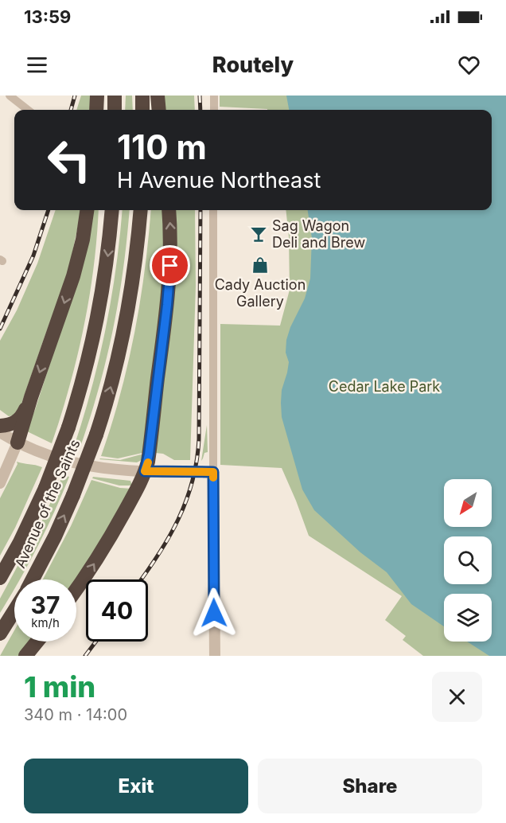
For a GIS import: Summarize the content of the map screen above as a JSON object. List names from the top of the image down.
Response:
{
  "streets": {
    "highway": ["Avenue of the Saints"]
  },
  "parks": ["Cedar Lake Park"],
  "places": {
    "bar": ["Sag Wagon Deli and Brew"],
    "shop": ["Cady Auction Gallery"]
  },
  "north": "bottom left",
  "page": {
    "status": "13:59",
    "header": "Routely",
    "turn": ["110 m", "H Avenue Northeast"],
    "speed": "37 km/h",
    "limit": "40",
    "heading": ["1 min", "340 m · 14:00"],
    "buttons": ["Exit", "Share"]
  }
}
